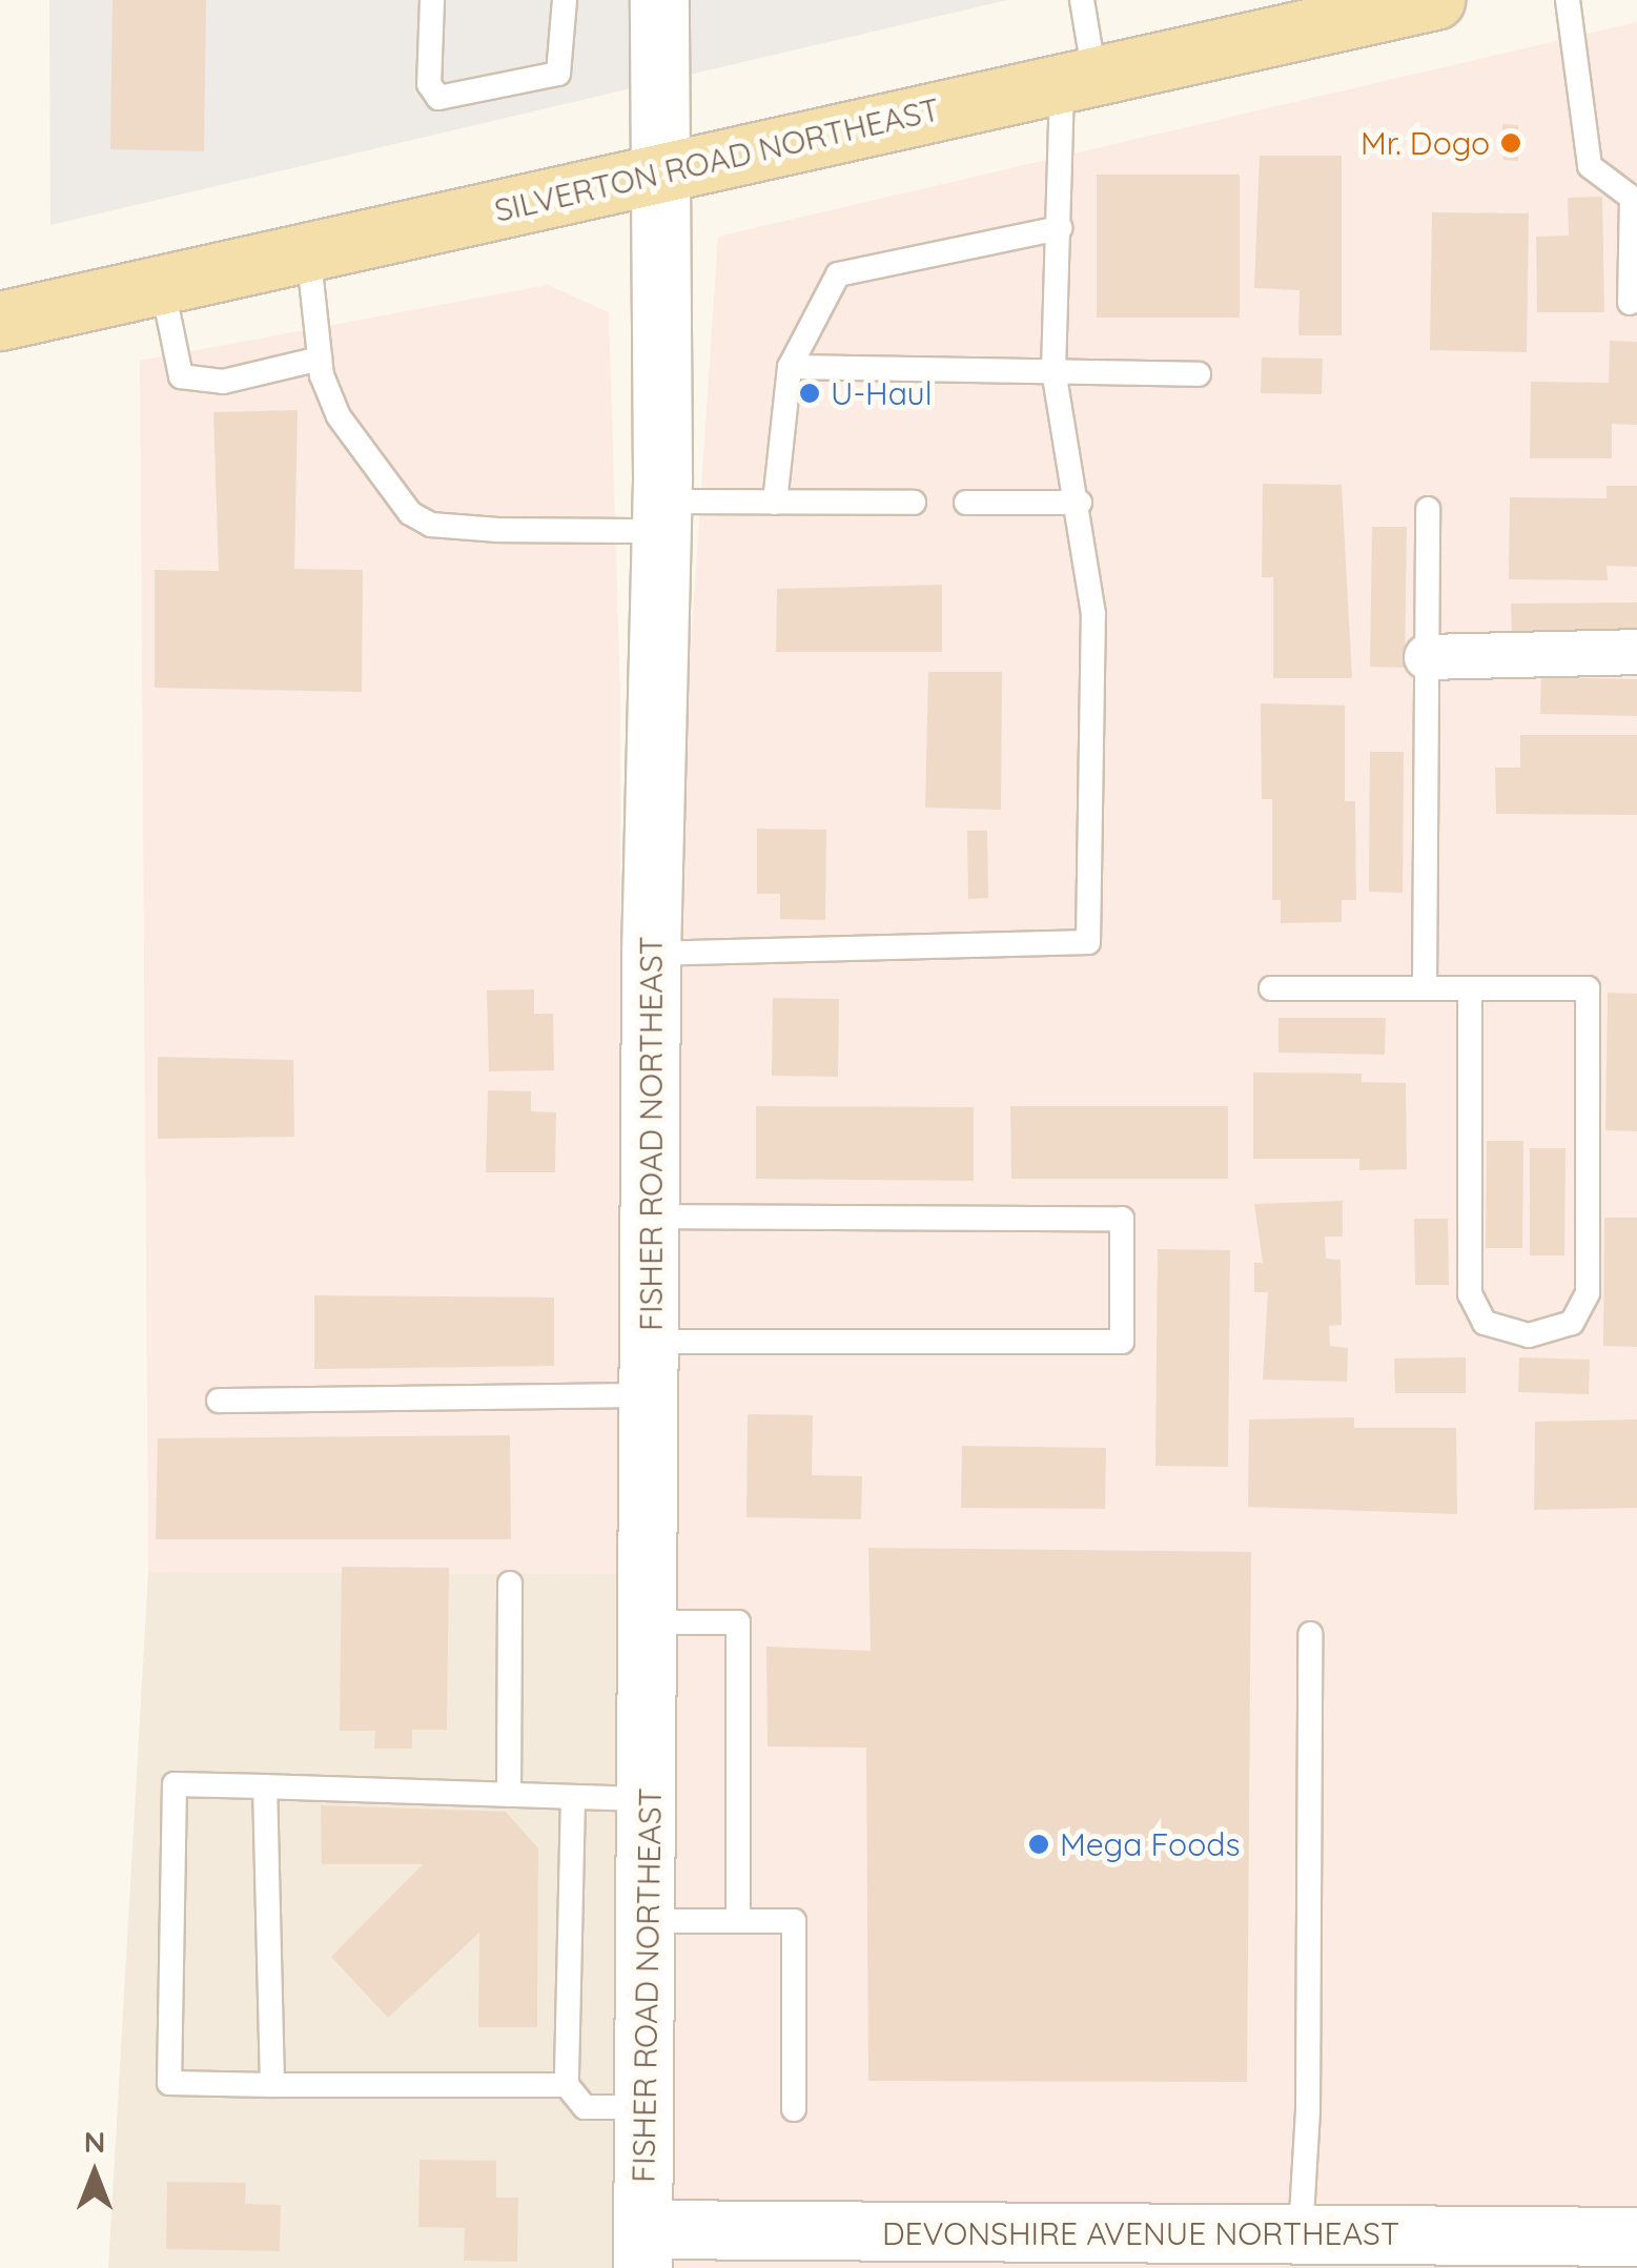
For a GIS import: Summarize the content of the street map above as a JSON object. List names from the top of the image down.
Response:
{
  "streets": {
    "main road": ["SILVERTON ROAD NORTHEAST"],
    "street": ["FISHER ROAD NORTHEAST", "DEVONSHIRE AVENUE NORTHEAST"]
  },
  "crossings": [
    ["SILVERTON ROAD NORTHEAST", "FISHER ROAD NORTHEAST"],
    ["FISHER ROAD NORTHEAST", "DEVONSHIRE AVENUE NORTHEAST"]
  ],
  "places": ["Mr. Dogo", "U-Haul", "Mega Foods"],
  "north": "top"
}
